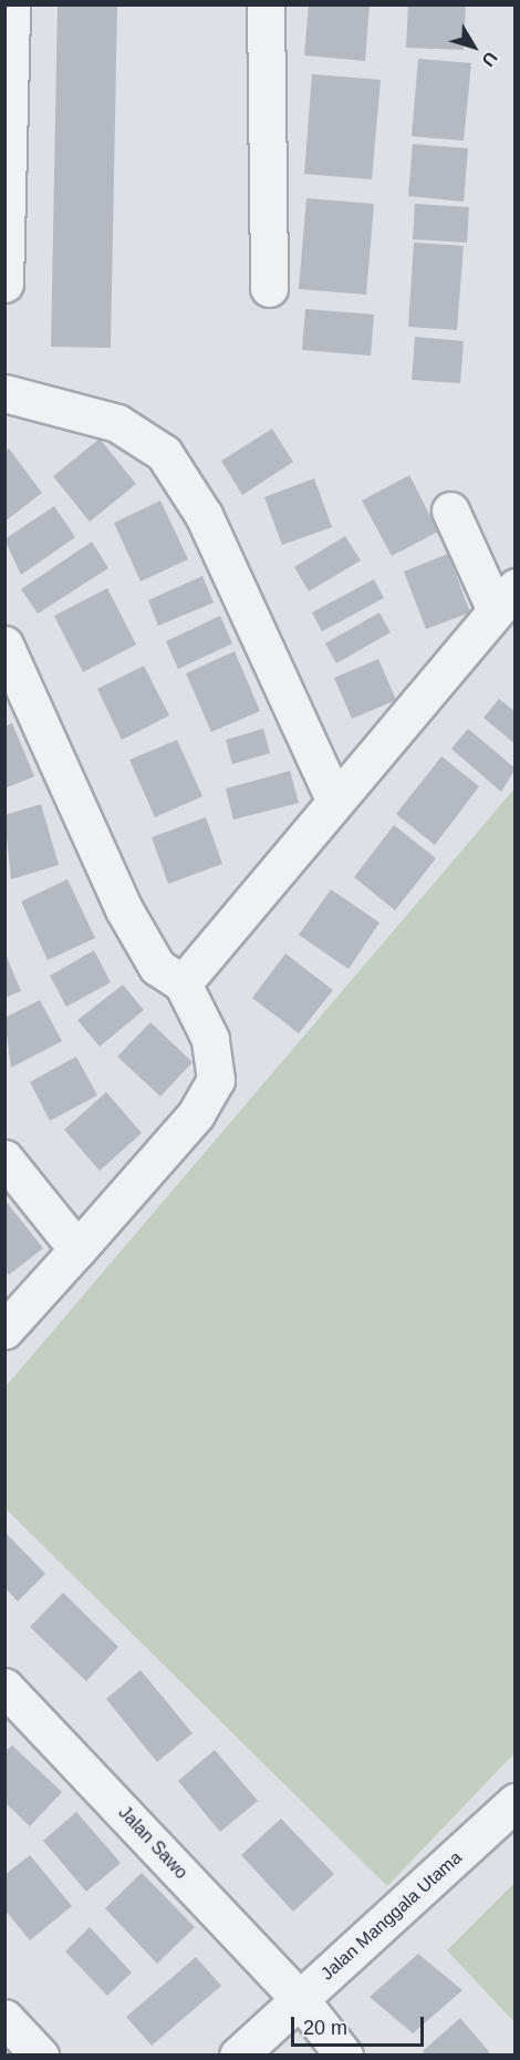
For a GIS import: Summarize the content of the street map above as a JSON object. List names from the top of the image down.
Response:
{
  "streets": {
    "street": ["Jalan Sawo", "Jalan Manggala Utama"]
  },
  "crossings": [
    ["Jalan Sawo", "Jalan Manggala Utama"]
  ],
  "scale_bar": "20 m",
  "north": "bottom right"
}
